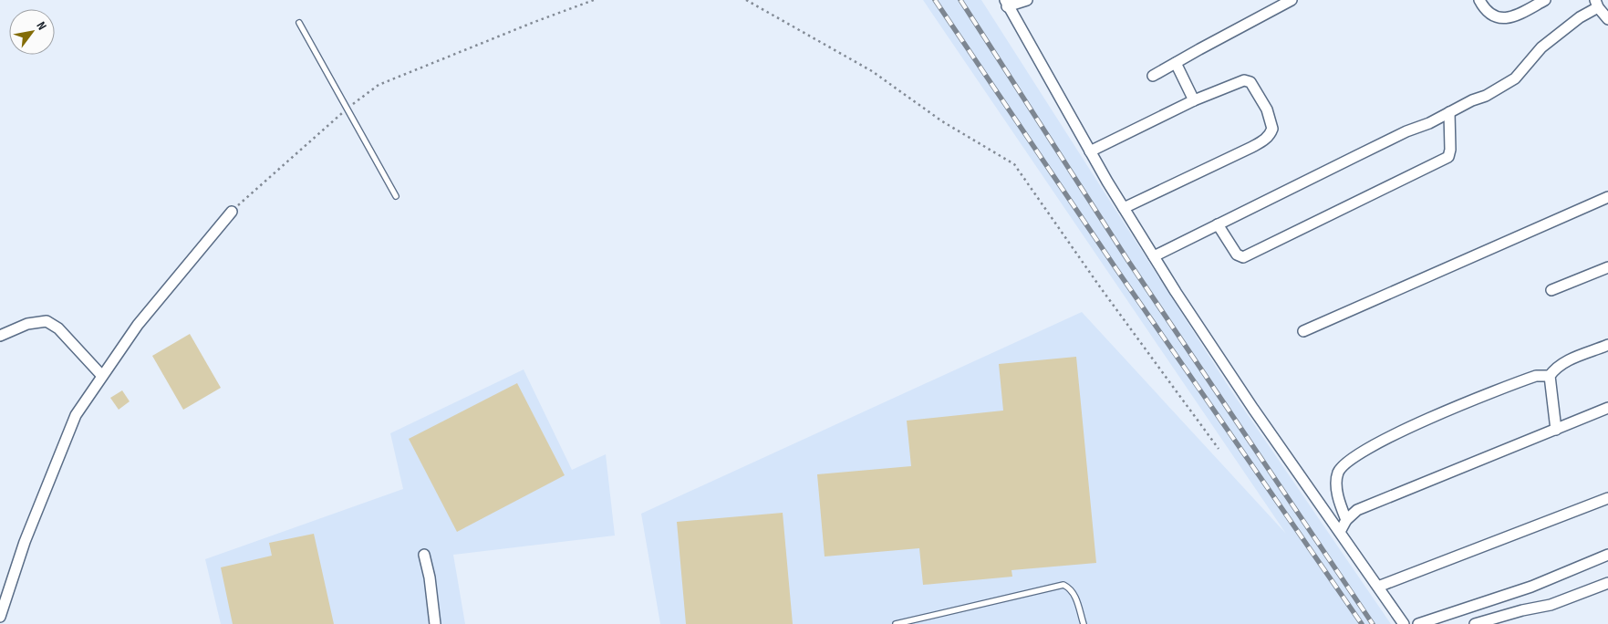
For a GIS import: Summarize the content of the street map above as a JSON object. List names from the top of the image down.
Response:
{
  "north": "top right"
}
